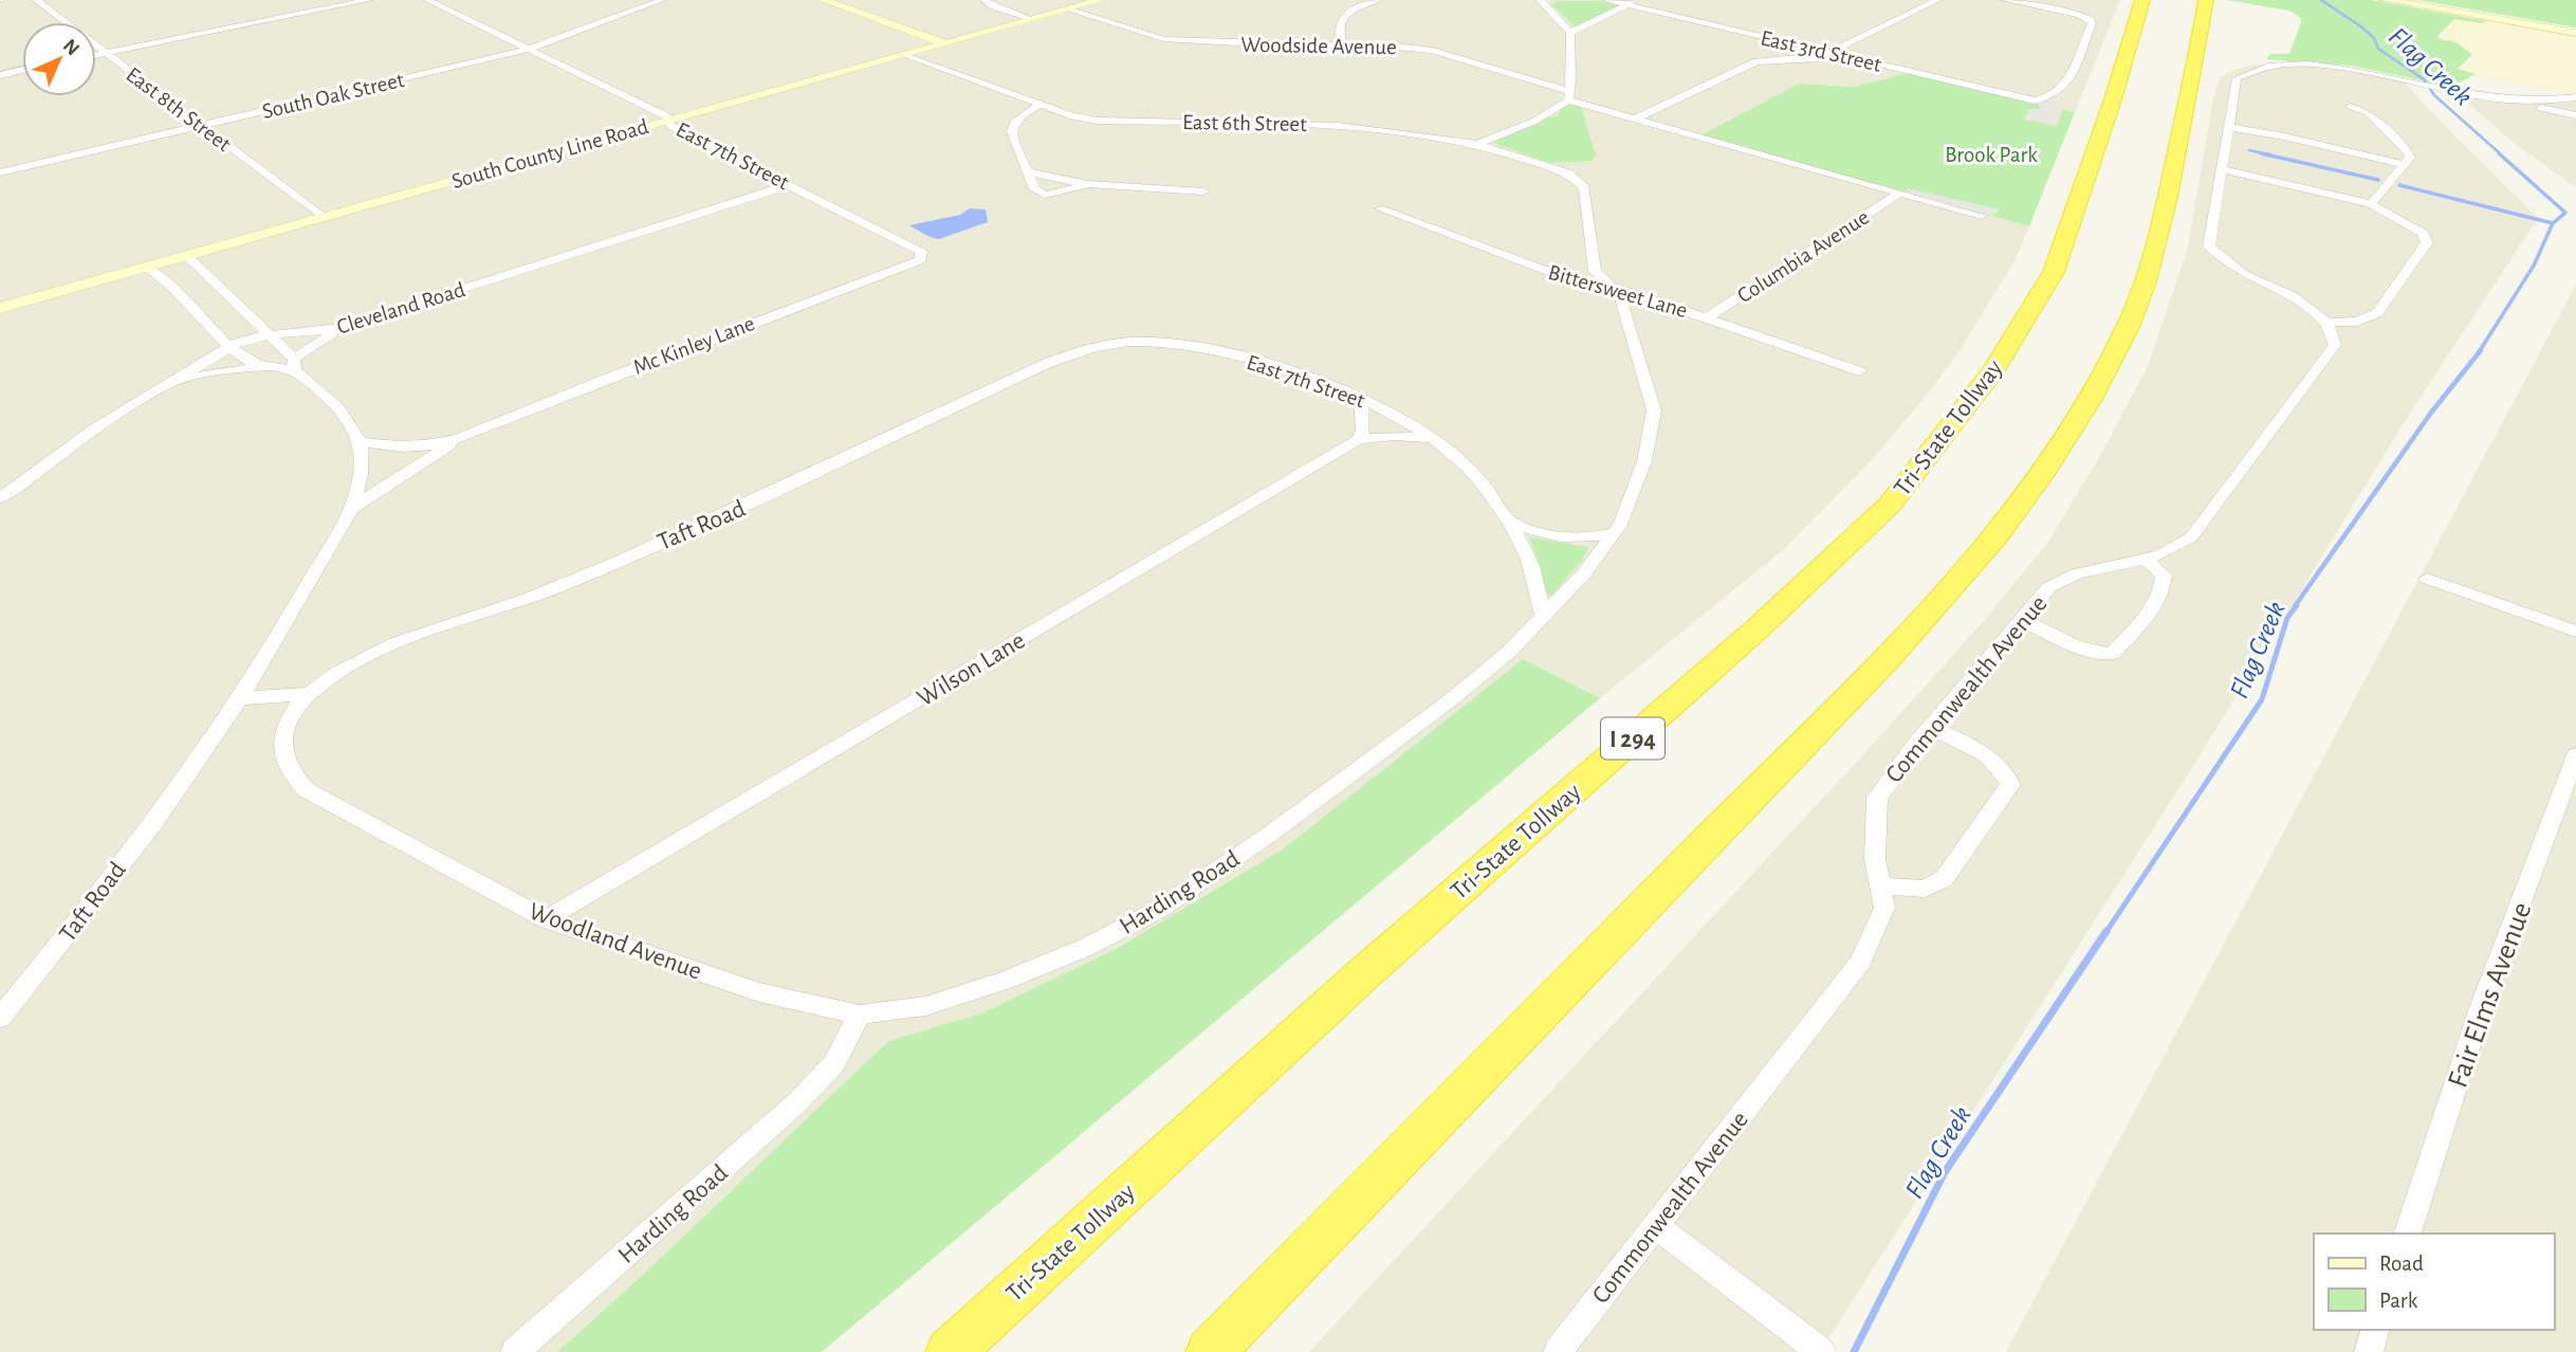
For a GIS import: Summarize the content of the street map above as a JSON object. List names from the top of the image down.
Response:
{
  "streets": {
    "highway": ["Tri-State Tollway", "I 294"],
    "main road": ["South County Line Road"],
    "street": [
      "Woodside Avenue",
      "East 3rd Street",
      "South Oak Street",
      "East 8th Street",
      "East 6th Street",
      "East 7th Street",
      "Columbia Avenue",
      "Bittersweet Lane",
      "Cleveland Road",
      "Mc Kinley Lane",
      "Taft Road",
      "Wilson Lane",
      "Commonwealth Avenue",
      "Harding Road",
      "Woodland Avenue",
      "Fair Elms Avenue"
    ]
  },
  "crossings": [
    ["Woodside Avenue", "South County Line Road"],
    ["Woodside Avenue", "Columbia Avenue"],
    ["South Oak Street", "East 8th Street"],
    ["South Oak Street", "East 7th Street"],
    ["East 8th Street", "South County Line Road"],
    ["East 6th Street", "South County Line Road"],
    ["East 6th Street", "Harding Road"],
    ["South County Line Road", "East 7th Street"],
    ["East 7th Street", "Cleveland Road"],
    ["East 7th Street", "Mc Kinley Lane"],
    ["East 7th Street", "Taft Road"],
    ["East 7th Street", "Harding Road"],
    ["Columbia Avenue", "Bittersweet Lane"],
    ["Bittersweet Lane", "Harding Road"],
    ["Taft Road", "Woodland Avenue"],
    ["Wilson Lane", "Woodland Avenue"],
    ["Harding Road", "Woodland Avenue"]
  ],
  "water": ["Flag Creek"],
  "parks": ["Brook Park"],
  "legend": ["Road", "Park"],
  "north": "top right"
}
